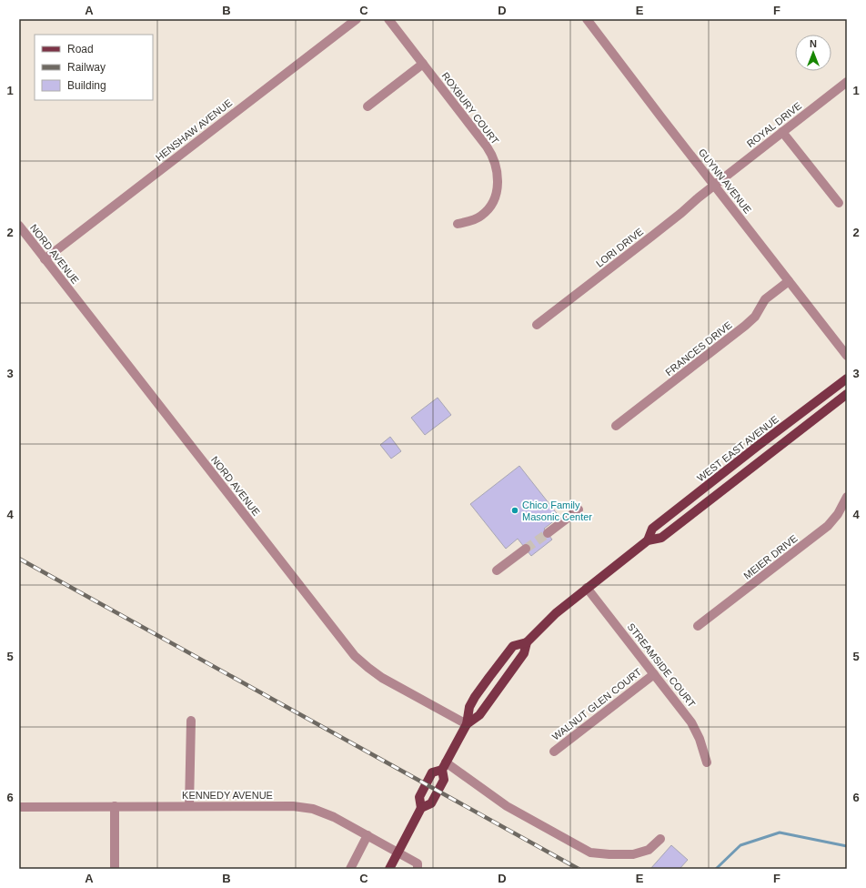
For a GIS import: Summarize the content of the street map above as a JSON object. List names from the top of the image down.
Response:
{
  "streets": {
    "main road": ["WEST EAST AVENUE"],
    "street": [
      "ROXBURY COURT",
      "ROYAL DRIVE",
      "HENSHAW AVENUE",
      "GUYNN AVENUE",
      "LORI DRIVE",
      "NORD AVENUE",
      "FRANCES DRIVE",
      "MEIER DRIVE",
      "STREAMSIDE COURT",
      "WALNUT GLEN COURT",
      "KENNEDY AVENUE"
    ]
  },
  "crossings": [
    ["ROYAL DRIVE", "GUYNN AVENUE"],
    ["ROYAL DRIVE", "LORI DRIVE"],
    ["HENSHAW AVENUE", "NORD AVENUE"],
    ["GUYNN AVENUE", "LORI DRIVE"],
    ["GUYNN AVENUE", "FRANCES DRIVE"],
    ["NORD AVENUE", "WEST EAST AVENUE"],
    ["WEST EAST AVENUE", "STREAMSIDE COURT"],
    ["WEST EAST AVENUE", "KENNEDY AVENUE"],
    ["STREAMSIDE COURT", "WALNUT GLEN COURT"]
  ],
  "places": ["Chico Family Masonic Center"],
  "legend": ["Road", "Railway", "Building"],
  "north": "top",
  "grid": {
    "columns": [
      "A",
      "B",
      "C",
      "D",
      "E",
      "F"
    ],
    "rows": [
      "1",
      "2",
      "3",
      "4",
      "5",
      "6"
    ]
  }
}
